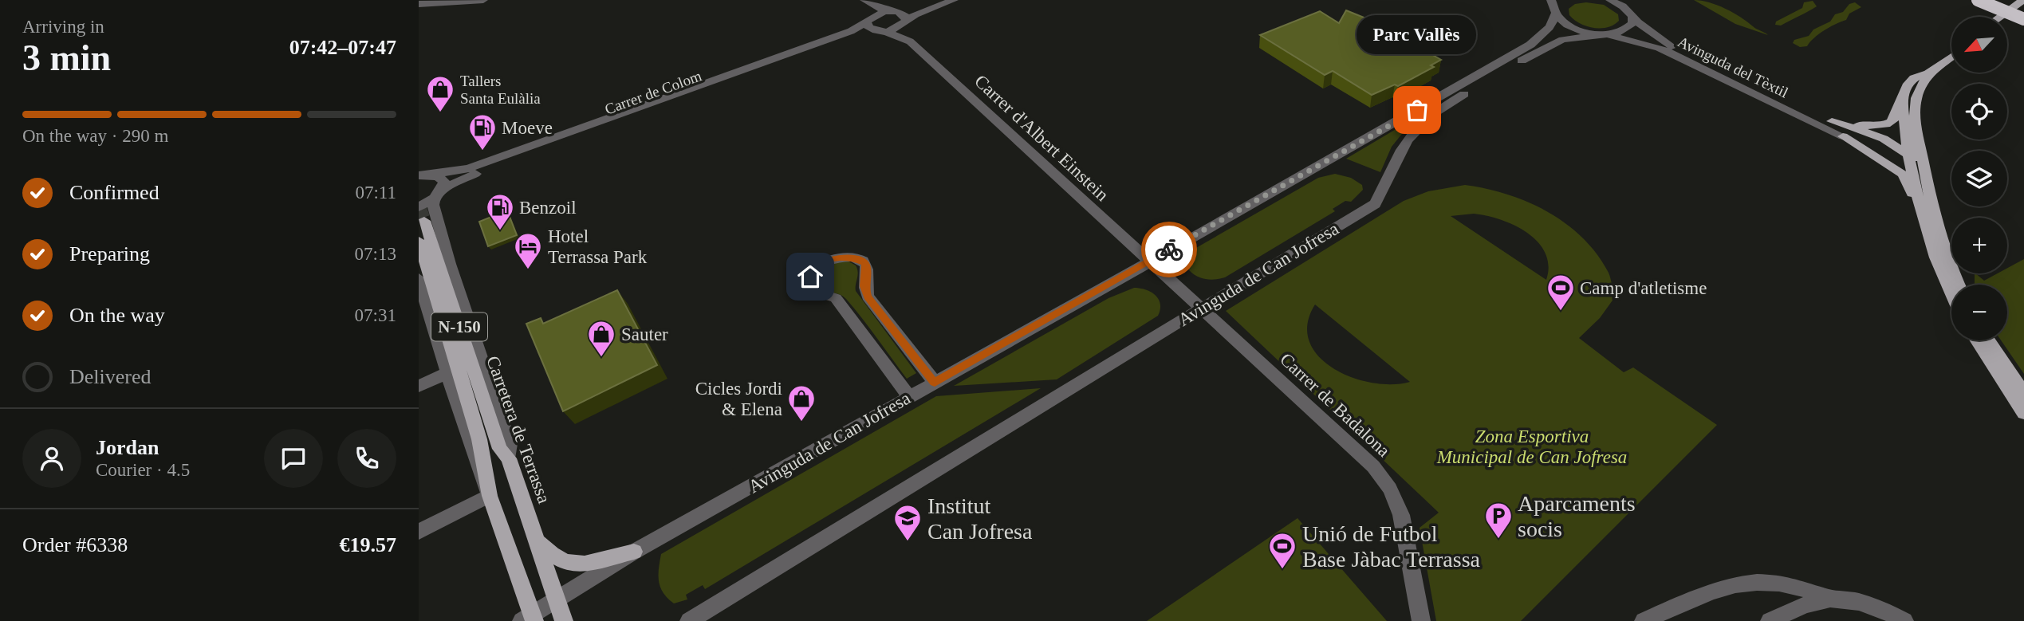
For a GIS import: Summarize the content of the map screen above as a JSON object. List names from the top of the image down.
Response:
{
  "streets": {
    "main road": ["N-150", "Carretera de Terrassa"],
    "street": [
      "Avinguda del Tèxtil",
      "Carrer de Colom",
      "Carrer d'Albert Einstein",
      "Avinguda de Can Jofresa",
      "Carrer de Badalona"
    ]
  },
  "crossings": [
    ["Avinguda del Tèxtil", "Avinguda de Can Jofresa"],
    ["Carrer de Colom", "Carrer d'Albert Einstein"],
    ["Carrer de Colom", "Carretera de Terrassa"],
    ["Carrer d'Albert Einstein", "Avinguda de Can Jofresa"],
    ["Carrer d'Albert Einstein", "Carrer de Badalona"],
    ["Avinguda de Can Jofresa", "Carrer de Badalona"],
    ["Avinguda de Can Jofresa", "Carretera de Terrassa"]
  ],
  "parks": ["Zona Esportiva Municipal de Can Jofresa"],
  "places": {
    "other": ["Parc Vallès"],
    "shop": ["Tallers Santa Eulàlia", "Sauter", "Cicles Jordi & Elena"],
    "fuel station": ["Moeve", "Benzoil"],
    "hotel": ["Hotel Terrassa Park"],
    "sports": ["Camp d'atletisme", "Unió de Futbol Base Jàbac Terrassa"],
    "parking": ["Aparcaments socis"],
    "school or university": ["Institut Can Jofresa"]
  },
  "north": "bottom left",
  "page": {
    "heading": ["3 min", "Arriving in", "07:42–07:47"],
    "panel": [
      "Jordan",
      "Courier · 4.5",
      "Order #6338",
      "€19.57"
    ],
    "bubble": "Parc Vallès",
    "map_buttons": ["+", "−"],
    "bar": "On the way · 290 m",
    "list": [
      ["Confirmed", "07:11"],
      ["Preparing", "07:13"],
      ["On the way", "07:31"],
      "Delivered"
    ]
  }
}
